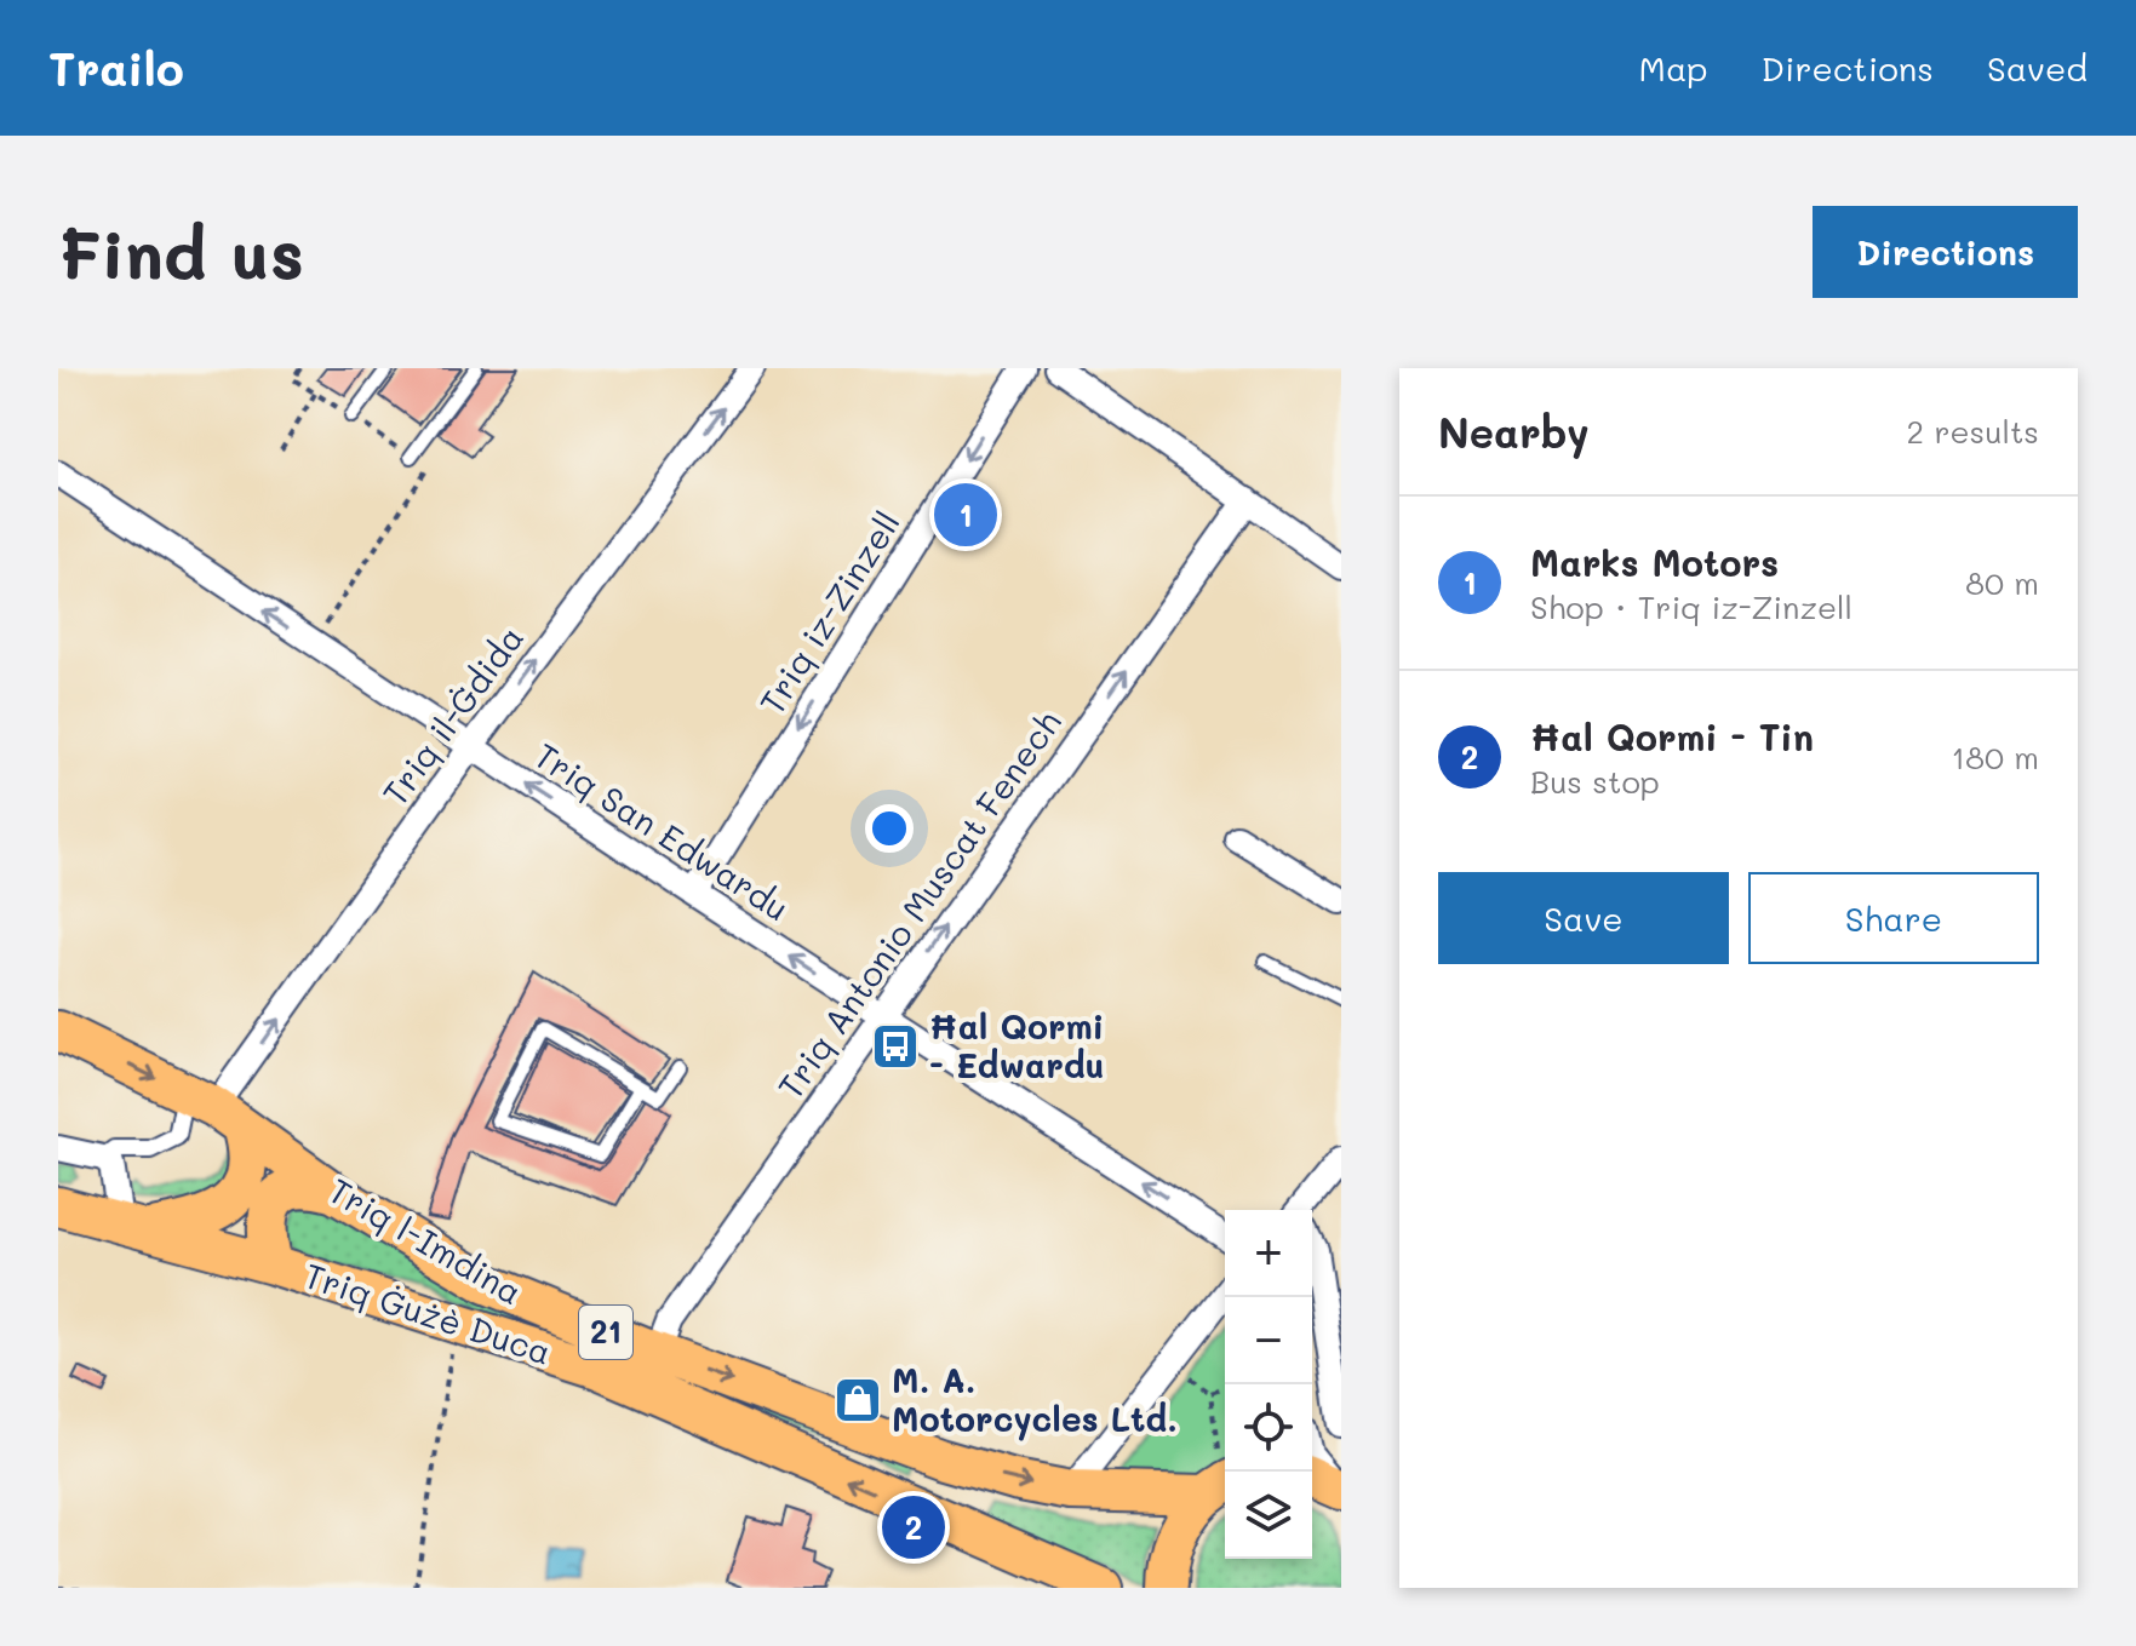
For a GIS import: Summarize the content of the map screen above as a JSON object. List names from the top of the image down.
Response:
{
  "streets": {
    "highway": ["Triq l-Imdina", "Triq Ġużè Duca", "21"],
    "street": [
      "Triq iz-Zinzell",
      "Triq il-Ġdida",
      "Triq San Edwardu",
      "Triq Antonio Muscat Fenech"
    ]
  },
  "crossings": [
    ["Triq iz-Zinzell", "Triq San Edwardu"],
    ["Triq il-Ġdida", "Triq San Edwardu"],
    ["Triq il-Ġdida", "Triq l-Imdina"],
    ["Triq San Edwardu", "Triq Antonio Muscat Fenech"],
    ["Triq Antonio Muscat Fenech", "Triq l-Imdina"]
  ],
  "one_way": [
    "Triq iz-Zinzell",
    "Triq il-Ġdida",
    "Triq San Edwardu",
    "Triq Antonio Muscat Fenech",
    "Triq l-Imdina",
    "Triq Ġużè Duca"
  ],
  "places": {
    "bus stop": ["Ħal Qormi - Edwardu"],
    "shop": ["M. A. Motorcycles Ltd."]
  },
  "page": {
    "header": "Trailo",
    "nav": ["Map", "Directions", "Saved"],
    "buttons": [
      "Directions",
      ["Save", "Share"]
    ],
    "title": "Find us",
    "heading": ["Nearby", "2 results"],
    "pins": ["1", "2"],
    "list": [
      {
        "mark": "1",
        "name": "Marks Motors",
        "note": "Shop · Triq iz-Zinzell",
        "value": "80 m"
      },
      {
        "mark": "2",
        "name": "Ħal Qormi - Tin",
        "note": "Bus stop",
        "value": "180 m"
      }
    ],
    "map_buttons": ["+", "−"]
  }
}
